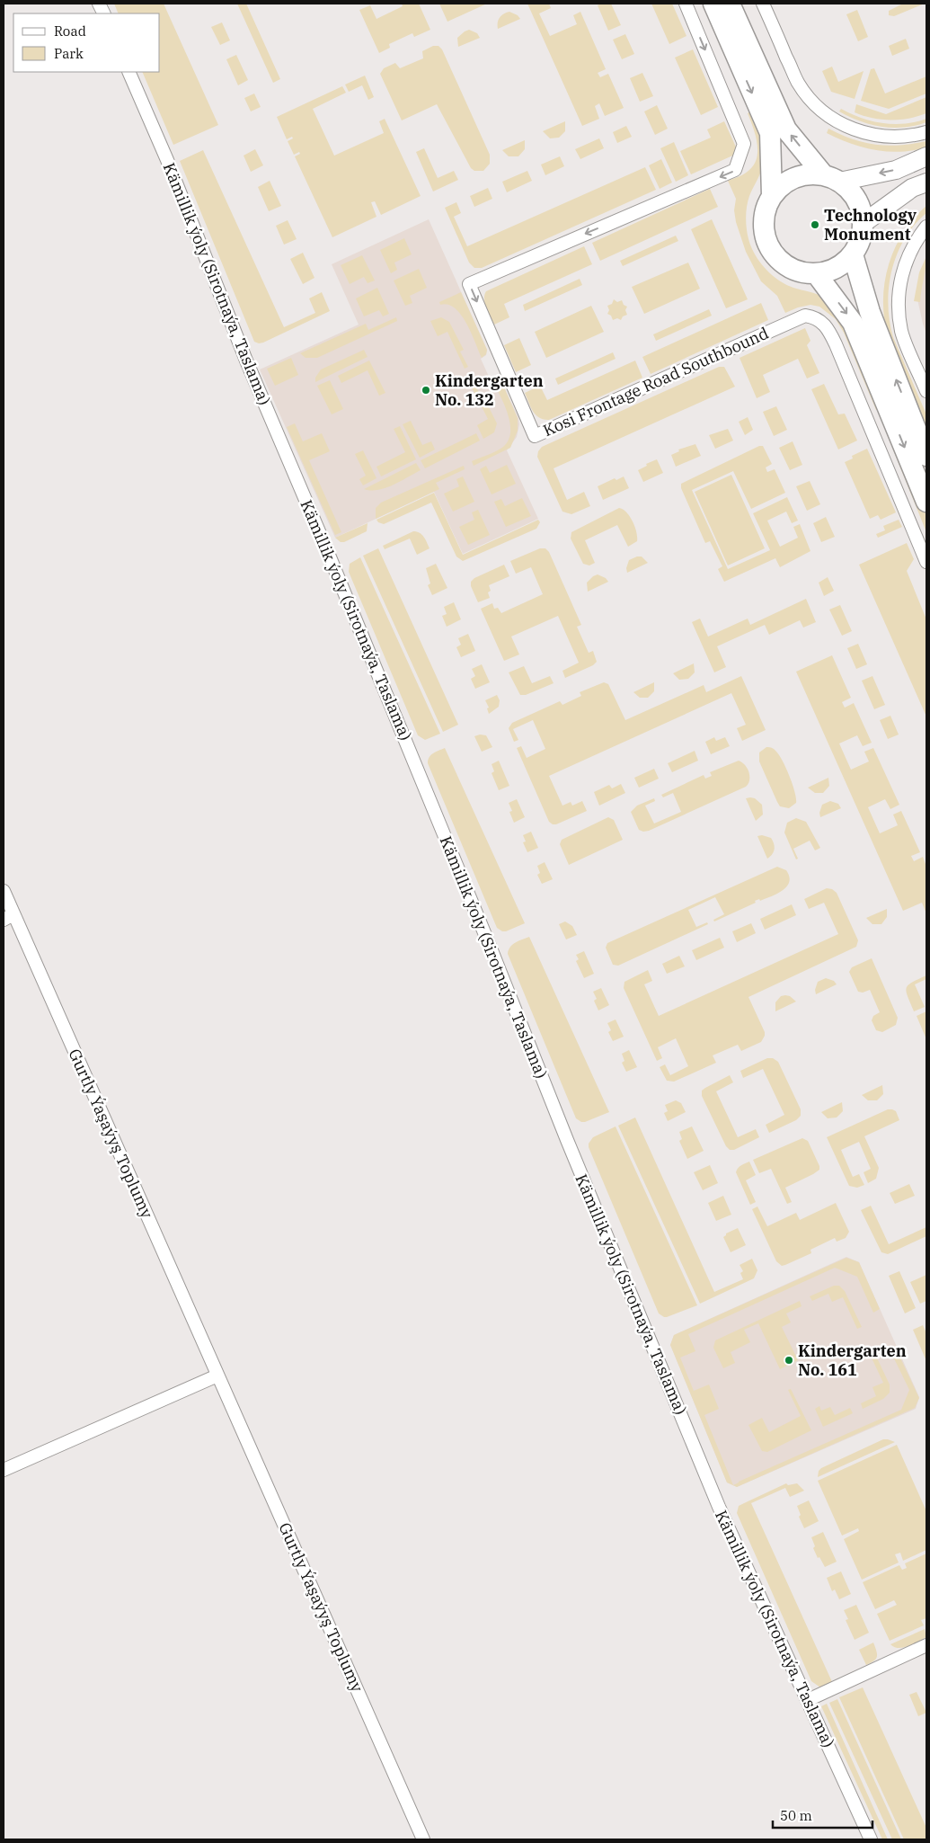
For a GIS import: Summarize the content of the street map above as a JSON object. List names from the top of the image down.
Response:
{
  "streets": {
    "street": ["Kämillik ýoly (Sirotnaýa, Taslama)", "Kosi Frontage Road Southbound", "Gurtly Ýaşaýyş Toplumy"]
  },
  "places": ["Technology Monument", "Kindergarten No. 132", "Kindergarten No. 161"],
  "legend": ["Road", "Park"],
  "scale_bar": "50 m"
}
